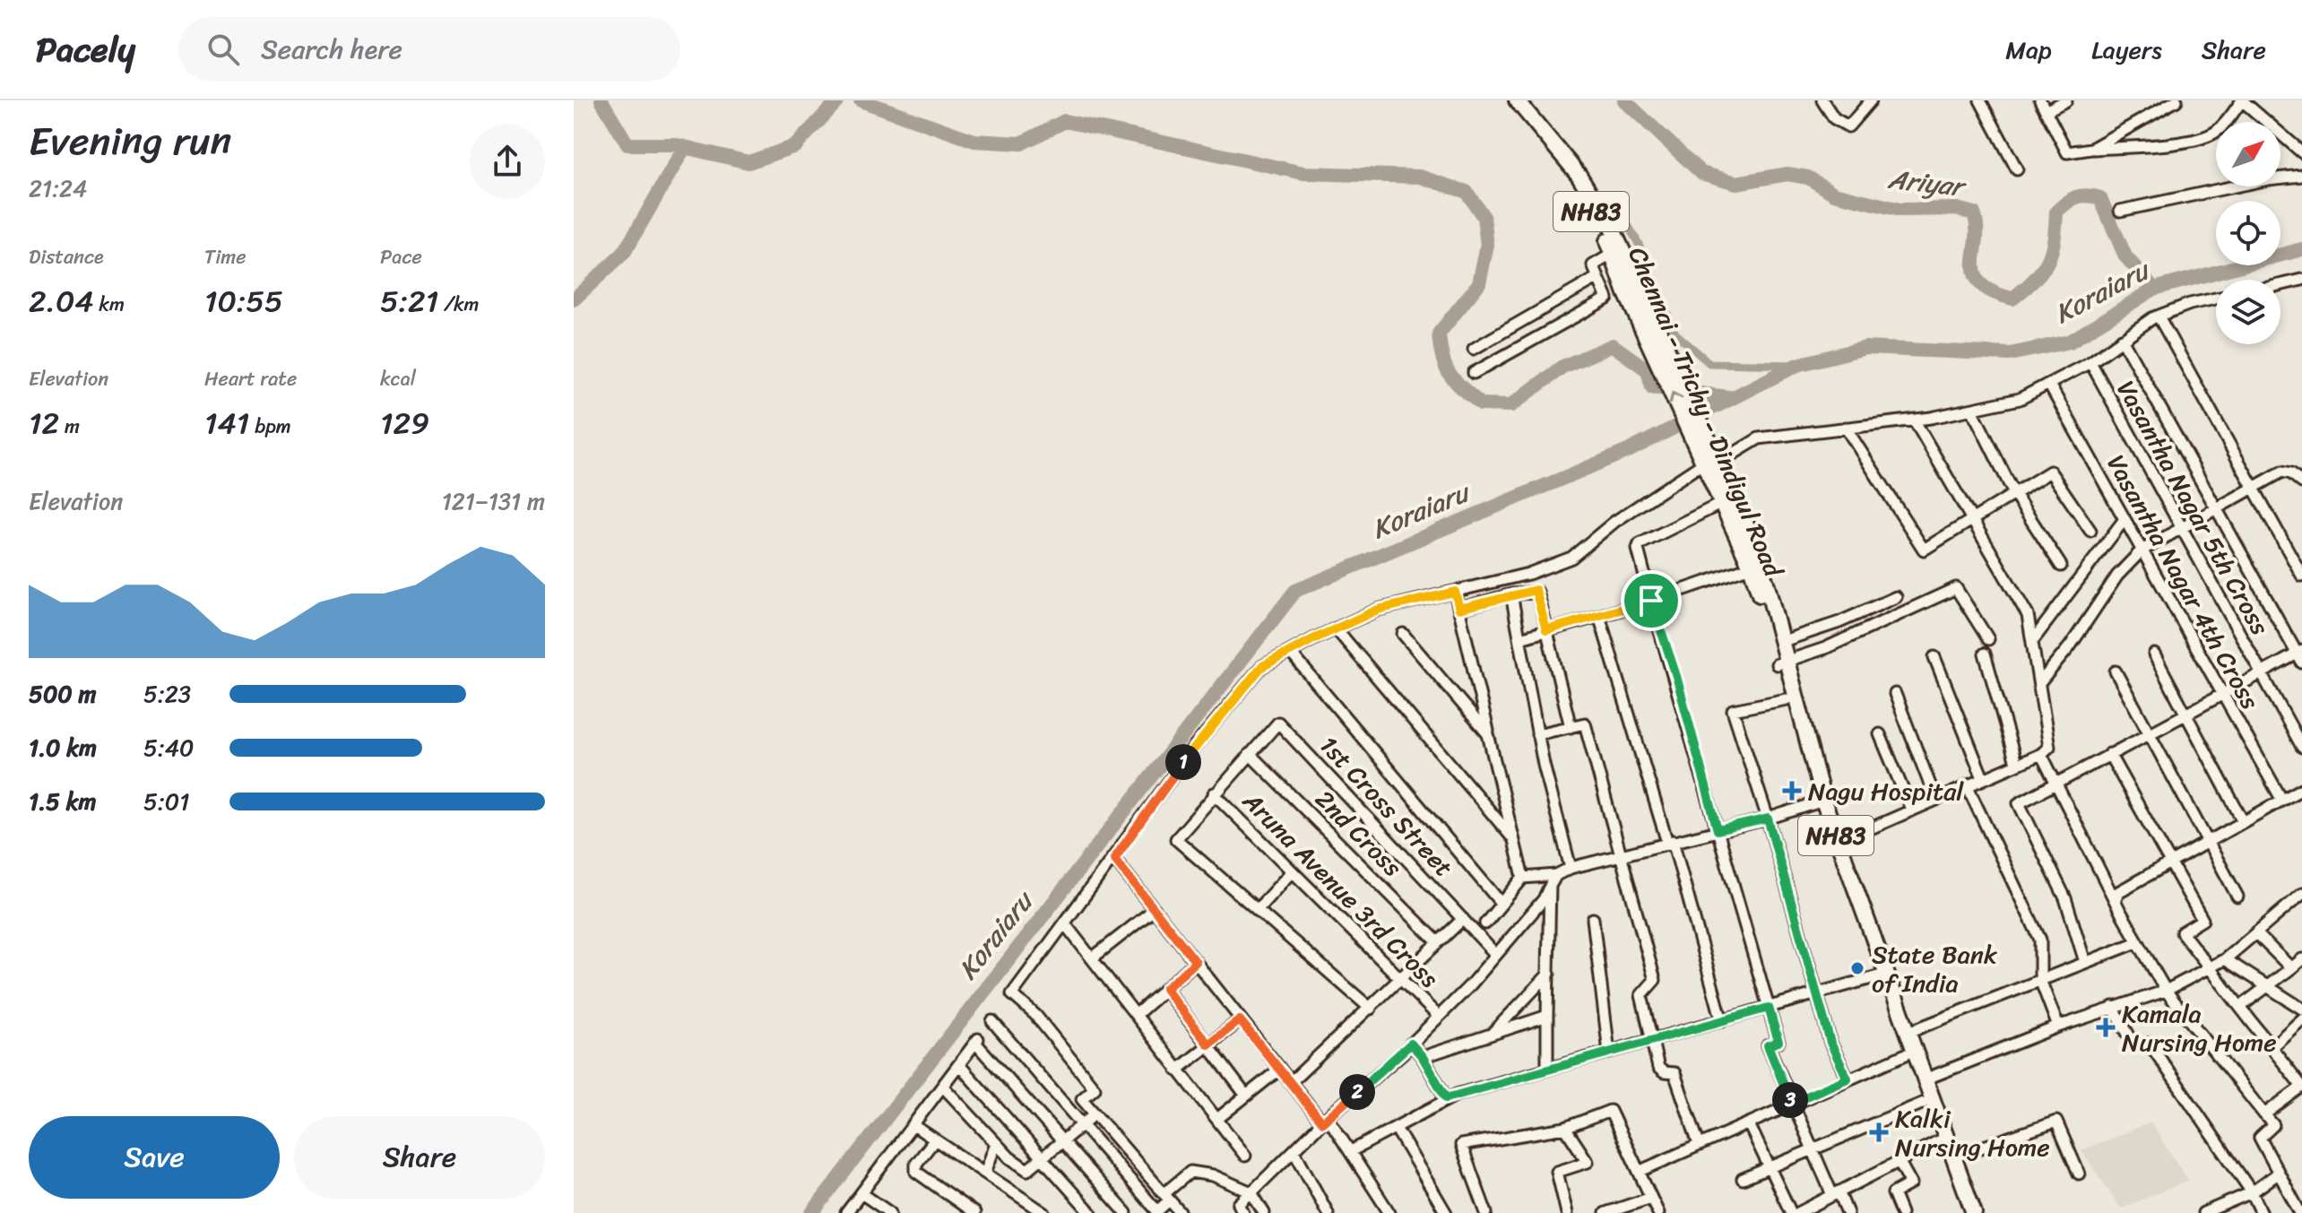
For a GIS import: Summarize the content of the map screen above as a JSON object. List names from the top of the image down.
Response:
{
  "streets": {
    "highway": ["NH83", "Chennai - Trichy - Dindigul Road"],
    "street": [
      "Vasantha Nagar 5th Cross",
      "Vasantha Nagar 4th Cross",
      "1st Cross Street",
      "2nd Cross",
      "Aruna Avenue 3rd Cross"
    ]
  },
  "crossings": [
    ["1st Cross Street", "2nd Cross"]
  ],
  "water": ["Ariyar", "Koraiaru"],
  "places": {
    "health": ["Nagu Hospital", "Kamala Nursing Home", "Kalki Nursing Home"],
    "other": ["State Bank of India"]
  },
  "north": "top right",
  "page": {
    "header": "Pacely",
    "search": "Search here",
    "nav": ["Map", "Layers", "Share"],
    "heading": ["Evening run", "21:24"],
    "stats": [
      ["Distance", "2.04 km"],
      ["Time", "10:55"],
      ["Pace", "5:21 /km"],
      ["Elevation", "12 m"],
      ["Heart rate", "141 bpm"],
      ["kcal", "129"]
    ],
    "chart": ["Elevation", "121–131 m"],
    "list": [
      {
        "name": "500 m",
        "note": "5:23"
      },
      {
        "name": "1.0 km",
        "note": "5:40"
      },
      {
        "name": "1.5 km",
        "note": "5:01"
      }
    ],
    "pins": ["1", "2", "3"],
    "buttons": ["Save", "Share"]
  }
}
